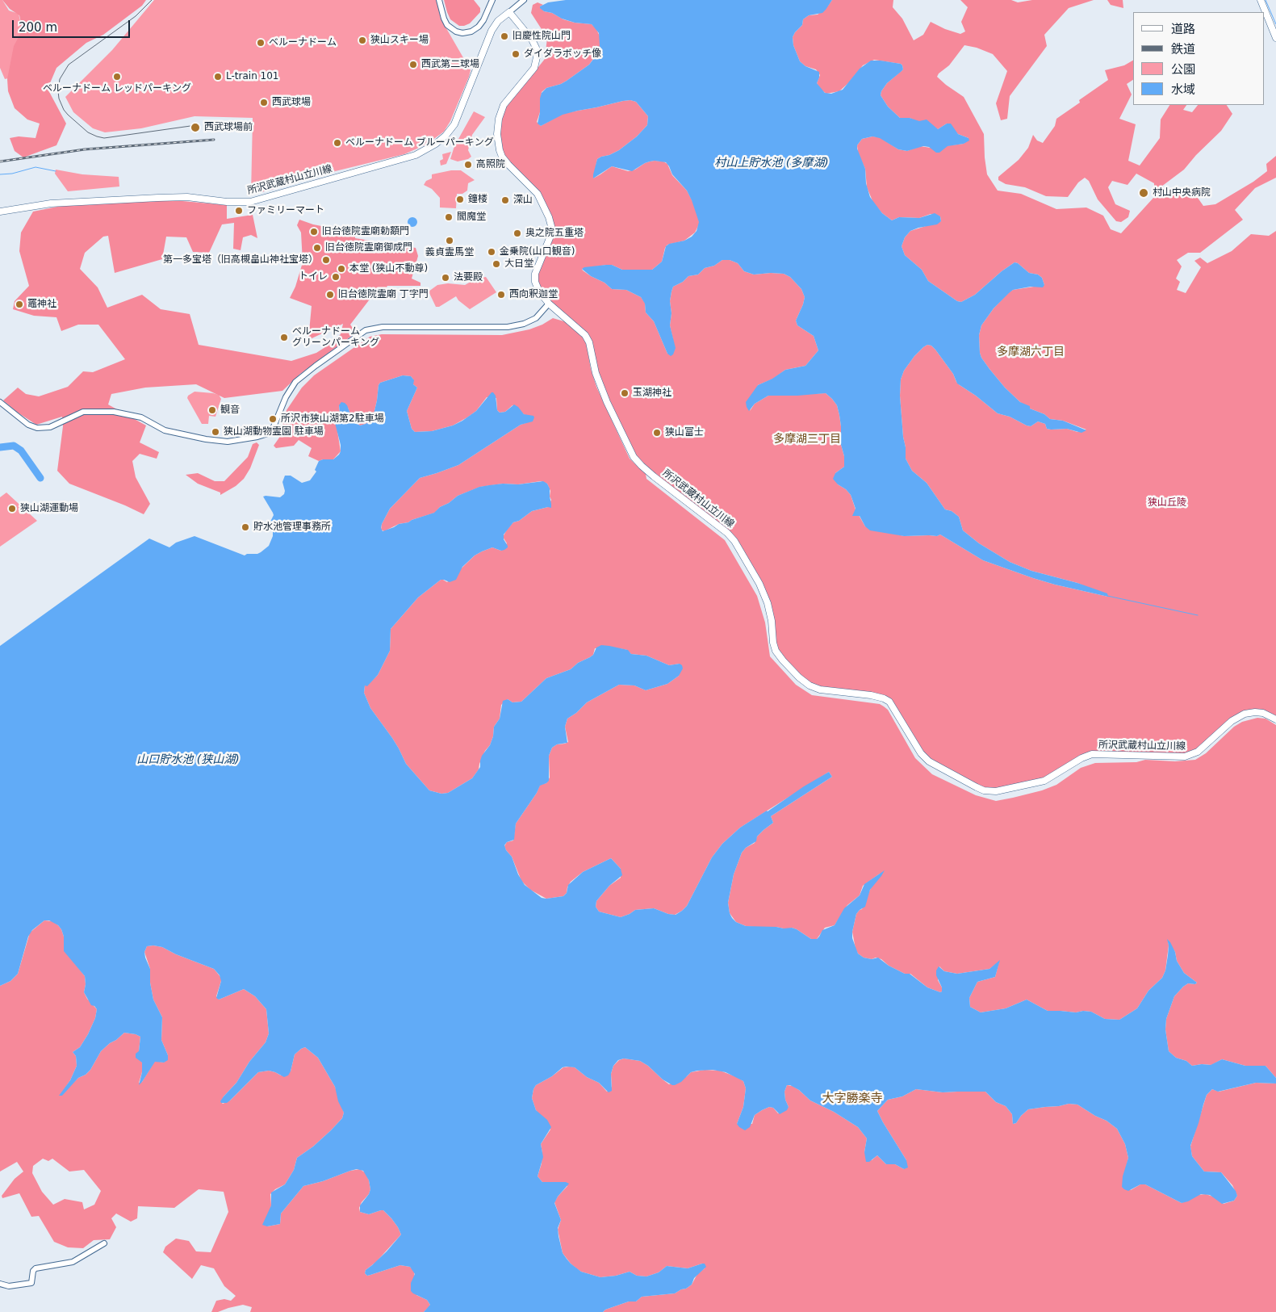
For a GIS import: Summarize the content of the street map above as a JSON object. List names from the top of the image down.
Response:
{
  "streets": {
    "main road": ["所沢武蔵村山立川線"]
  },
  "districts": ["多摩湖六丁目", "多摩湖三丁目", "大字勝楽寺"],
  "water": ["村山上貯水池 (多摩湖)", "山口貯水池 (狭山湖)"],
  "parks": ["狭山丘陵"],
  "places": [
    "旧慶性院山門",
    "狭山スキー場",
    "ベルーナドーム",
    "ダイダラボッチ像",
    "西武第二球場",
    "ベルーナドーム レッドパーキング",
    "L-train 101",
    "西武球場",
    "西武球場前",
    "ベルーナドーム ブルーパーキング",
    "高照院",
    "村山中央病院",
    "鐘楼",
    "深山",
    "ファミリーマート",
    "閻魔堂",
    "旧台徳院霊廟勅額門",
    "奥之院五重塔",
    "義貞霊馬堂",
    "旧台徳院霊廟御成門",
    "金乗院(山口観音)",
    "第一多宝塔（旧高槻畠山神社宝塔）",
    "大日堂",
    "本堂 (狭山不動尊)",
    "トイレ",
    "法要殿",
    "旧台徳院霊廟 丁字門",
    "西向釈迦堂",
    "竈神社",
    "ベルーナドーム グリーンパーキング",
    "玉湖神社",
    "観音",
    "所沢市狭山湖第2駐車場",
    "狭山湖動物霊園 駐車場",
    "狭山富士",
    "狭山湖運動場",
    "貯水池管理事務所"
  ],
  "legend": [
    "道路",
    "鉄道",
    "公園",
    "水域"
  ],
  "scale_bar": "200 m"
}
